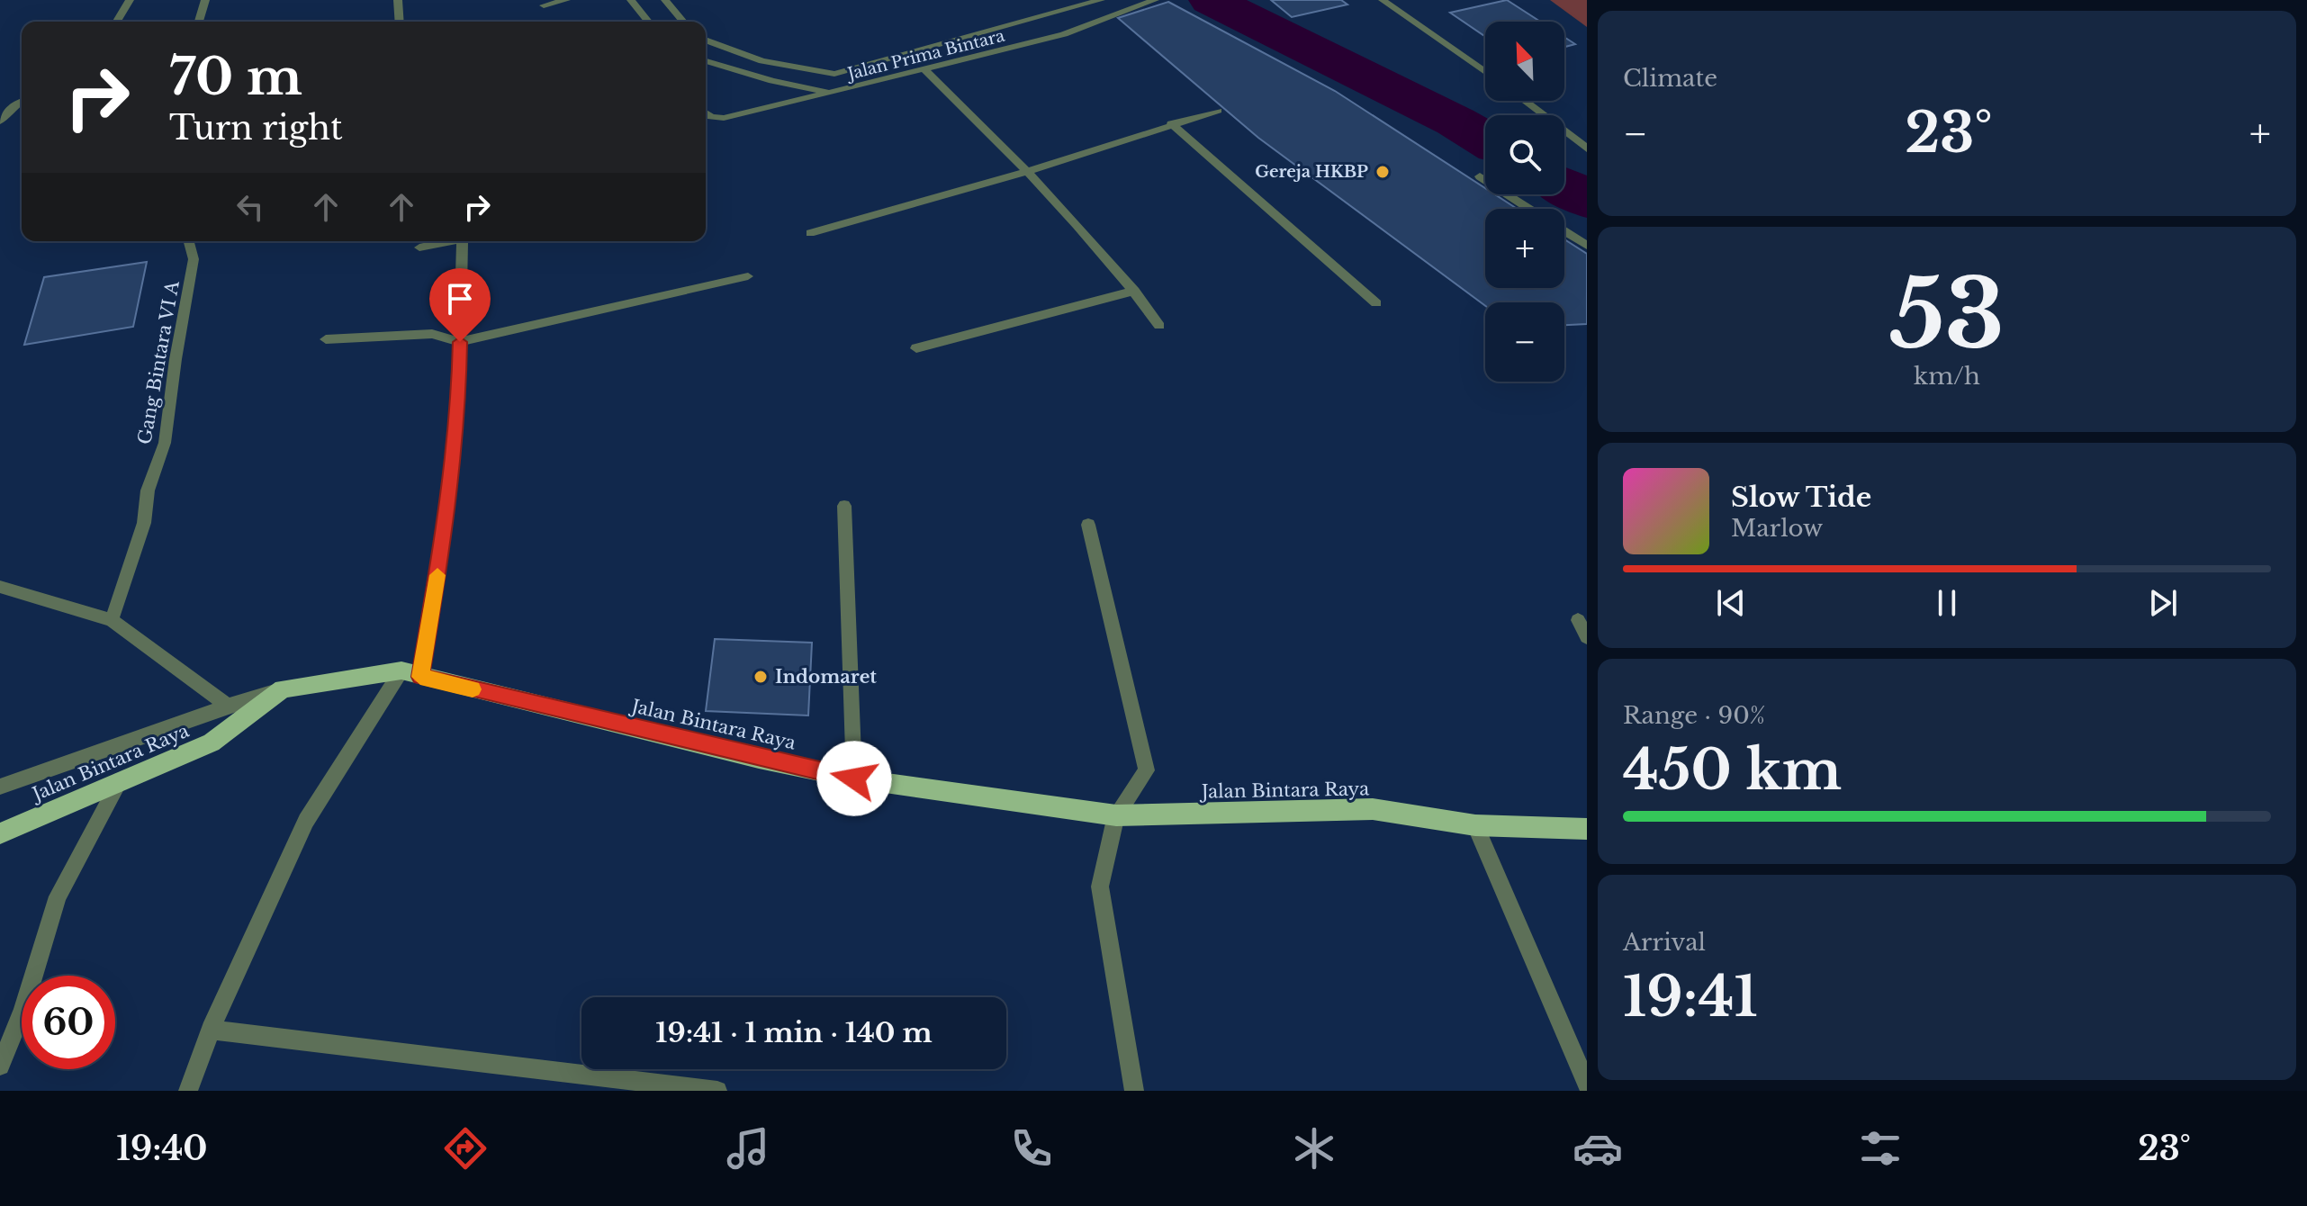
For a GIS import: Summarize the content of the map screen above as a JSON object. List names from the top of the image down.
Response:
{
  "streets": {
    "main road": ["Jalan Bintara Raya"],
    "street": ["Jalan Prima Bintara", "Gang Bintara VI A"]
  },
  "places": ["Gereja HKBP", "Indomaret"],
  "north": "top left",
  "page": {
    "tile": [
      "Climate",
      ["53", "km/h"],
      ["Range · 90%", "450 km"],
      ["Arrival", "19:41"]
    ],
    "map_buttons": ["+", "−"],
    "turn": ["70 m", "Turn right"],
    "heat": ["−", "23°", "+"],
    "song": ["Slow Tide", "Marlow"],
    "limit": "60",
    "trip": "19:41 · 1 min · 140 m",
    "tabs": ["19:40", "23°"]
  }
}
